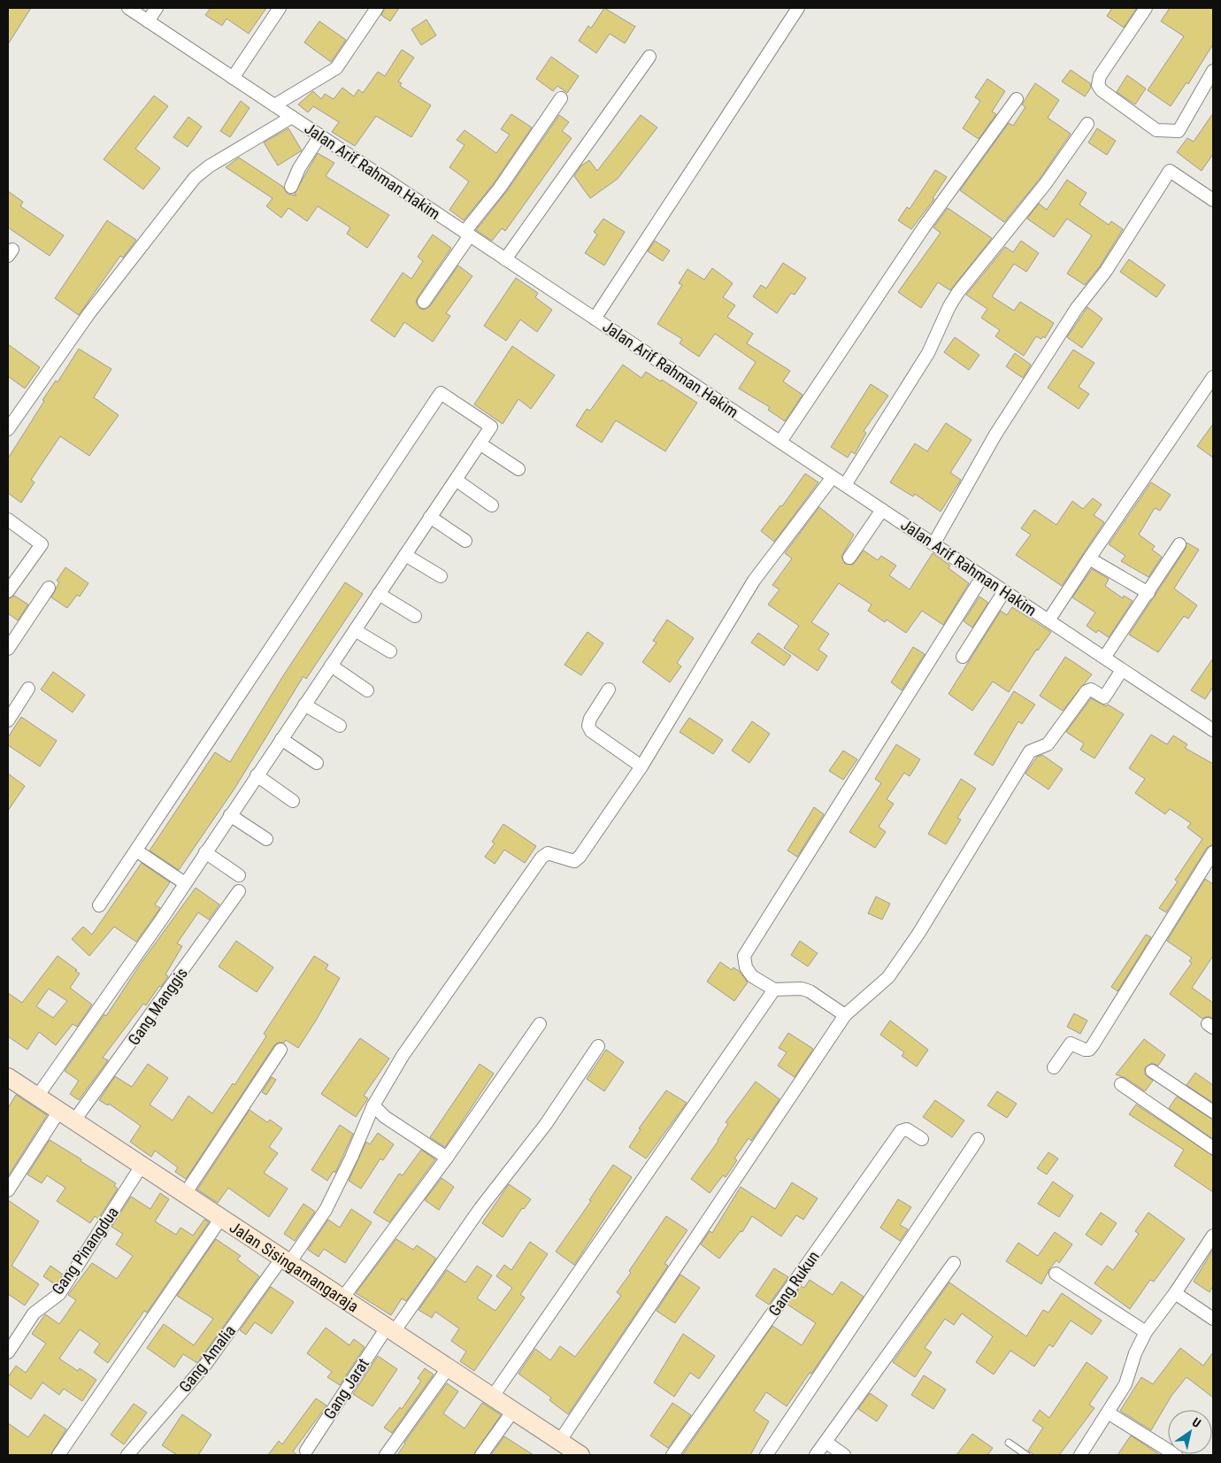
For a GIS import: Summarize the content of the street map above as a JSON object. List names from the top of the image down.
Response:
{
  "streets": {
    "street": [
      "Jalan Arif Rahman Hakim",
      "Gang Manggis",
      "Gang Pinangdua",
      "Jalan Sisingamangaraja",
      "Gang Rukun",
      "Gang Amalia",
      "Gang Jarat"
    ]
  },
  "crossings": [
    ["Gang Manggis", "Jalan Sisingamangaraja"],
    ["Gang Pinangdua", "Jalan Sisingamangaraja"],
    ["Jalan Sisingamangaraja", "Gang Amalia"],
    ["Jalan Sisingamangaraja", "Gang Jarat"]
  ],
  "north": "top right"
}
